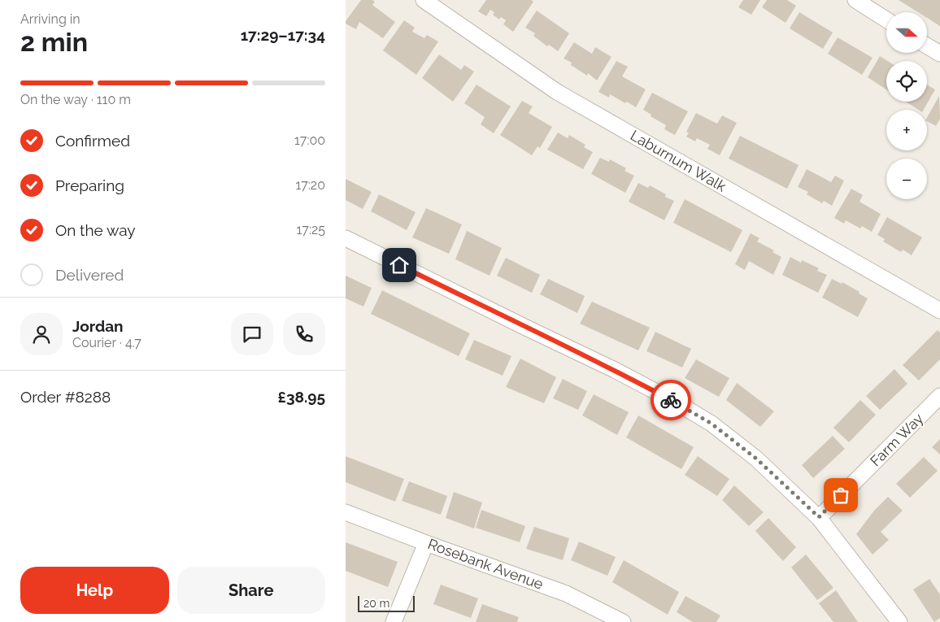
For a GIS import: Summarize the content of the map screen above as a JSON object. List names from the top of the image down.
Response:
{
  "streets": {
    "street": ["Laburnum Walk", "Farm Way", "Rosebank Avenue"]
  },
  "scale_bar": "20 m",
  "north": "right",
  "page": {
    "heading": ["2 min", "Arriving in", "17:29–17:34"],
    "panel": [
      "Jordan",
      "Courier · 4.7",
      "Order #8288",
      "£38.95"
    ],
    "map_buttons": ["+", "−"],
    "bar": "On the way · 110 m",
    "list": [
      ["Confirmed", "17:00"],
      ["Preparing", "17:20"],
      ["On the way", "17:25"],
      "Delivered"
    ],
    "buttons": ["Help", "Share"],
    "scale": "20 m"
  }
}
